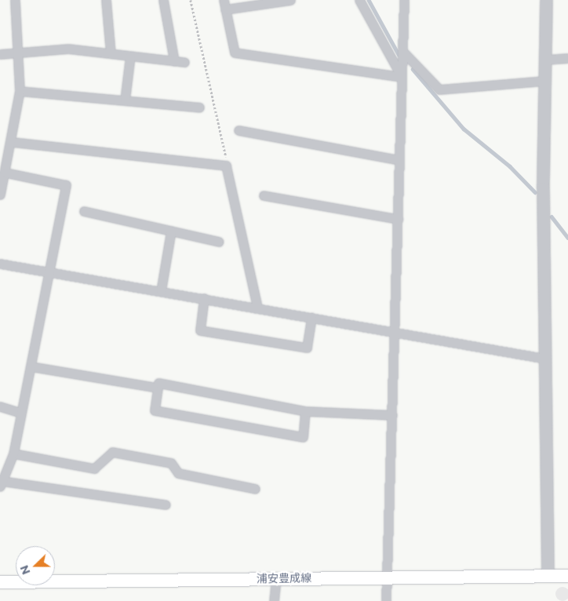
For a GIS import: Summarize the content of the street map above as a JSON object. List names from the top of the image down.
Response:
{
  "streets": {
    "main road": ["浦安豊成線"]
  },
  "north": "left"
}
